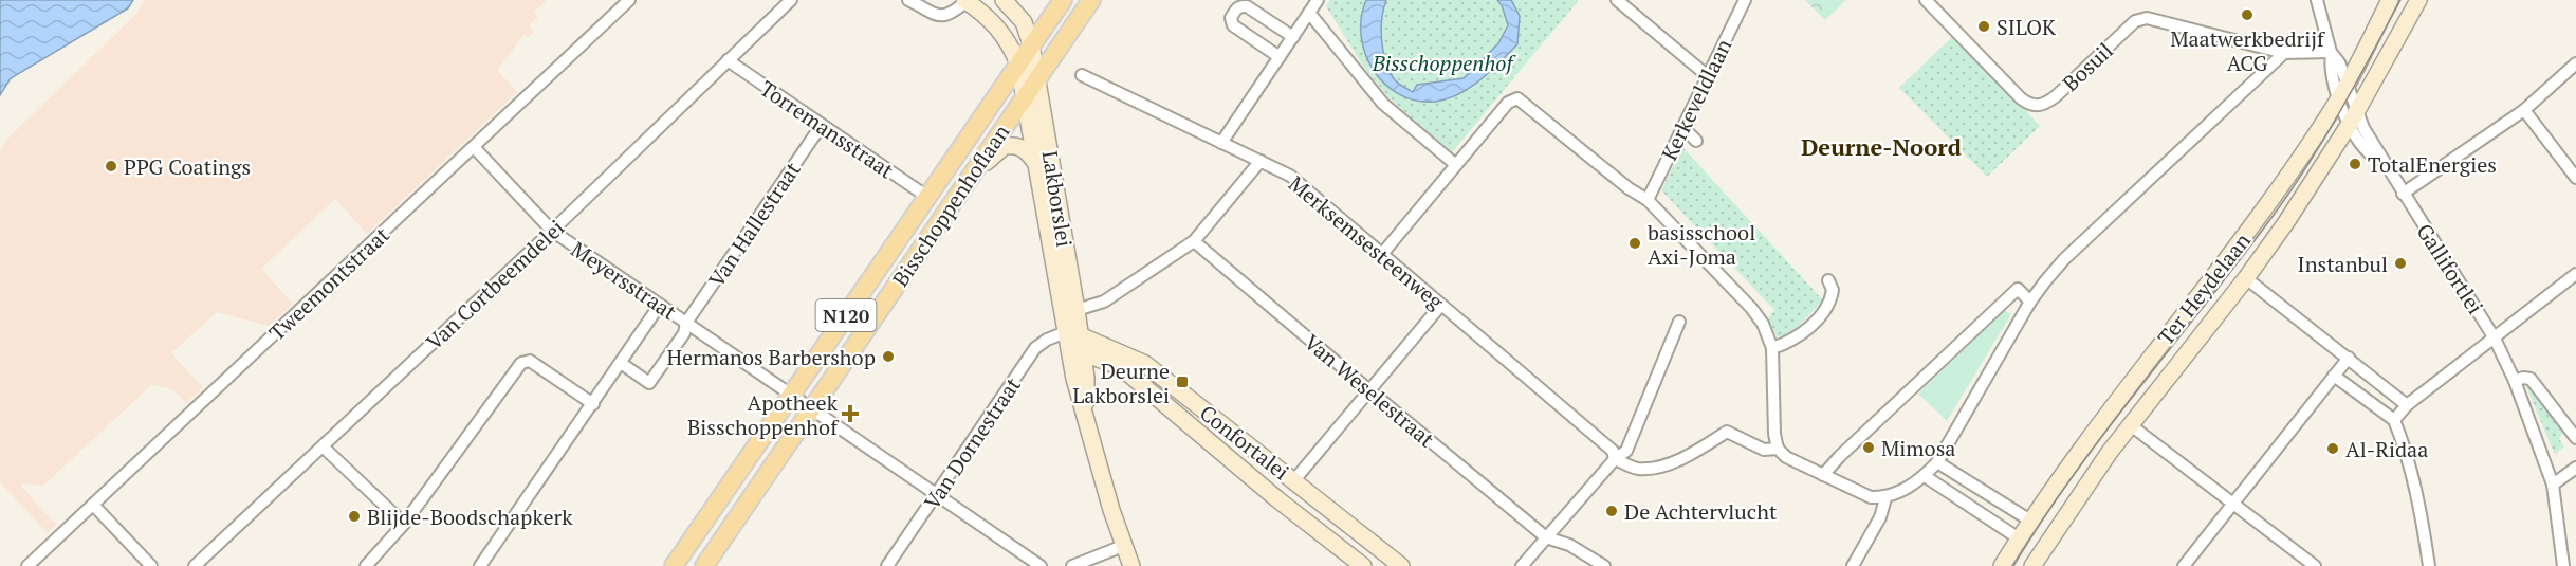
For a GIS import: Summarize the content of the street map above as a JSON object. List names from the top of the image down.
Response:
{
  "streets": {
    "main road": ["Bisschoppenhoflaan", "N120"],
    "street": [
      "Bosuil",
      "Kerkeveldlaan",
      "Torremansstraat",
      "Lakborslei",
      "Van Hallestraat",
      "Merksemsesteenweg",
      "Gallifortlei",
      "Meyersstraat",
      "Tweemontstraat",
      "Van Cortbeemdelei",
      "Ter Heydelaan",
      "Van Weselestraat",
      "Confortalei",
      "Van Dornestraat"
    ]
  },
  "crossings": [
    ["Bosuil", "Gallifortlei"],
    ["Torremansstraat", "Bisschoppenhoflaan"],
    ["Torremansstraat", "Van Hallestraat"],
    ["Torremansstraat", "Van Cortbeemdelei"],
    ["Lakborslei", "Bisschoppenhoflaan"],
    ["Lakborslei", "Confortalei"],
    ["Lakborslei", "Van Dornestraat"],
    ["Bisschoppenhoflaan", "Meyersstraat"],
    ["Van Hallestraat", "Meyersstraat"],
    ["Gallifortlei", "Ter Heydelaan"],
    ["Meyersstraat", "Tweemontstraat"],
    ["Meyersstraat", "Van Cortbeemdelei"],
    ["Confortalei", "Van Dornestraat"]
  ],
  "districts": ["Deurne-Noord"],
  "parks": ["Bisschoppenhof"],
  "places": {
    "other": [
      "Maatwerkbedrijf ACG",
      "SILOK",
      "TotalEnergies",
      "PPG Coatings",
      "basisschool Axi-Joma",
      "Instanbul",
      "Hermanos Barbershop",
      "Mimosa",
      "Al-Ridaa",
      "De Achtervlucht",
      "Blijde-Boodschapkerk"
    ],
    "transit": ["Deurne Lakborslei"],
    "health": ["Apotheek Bisschoppenhof"]
  }
}
